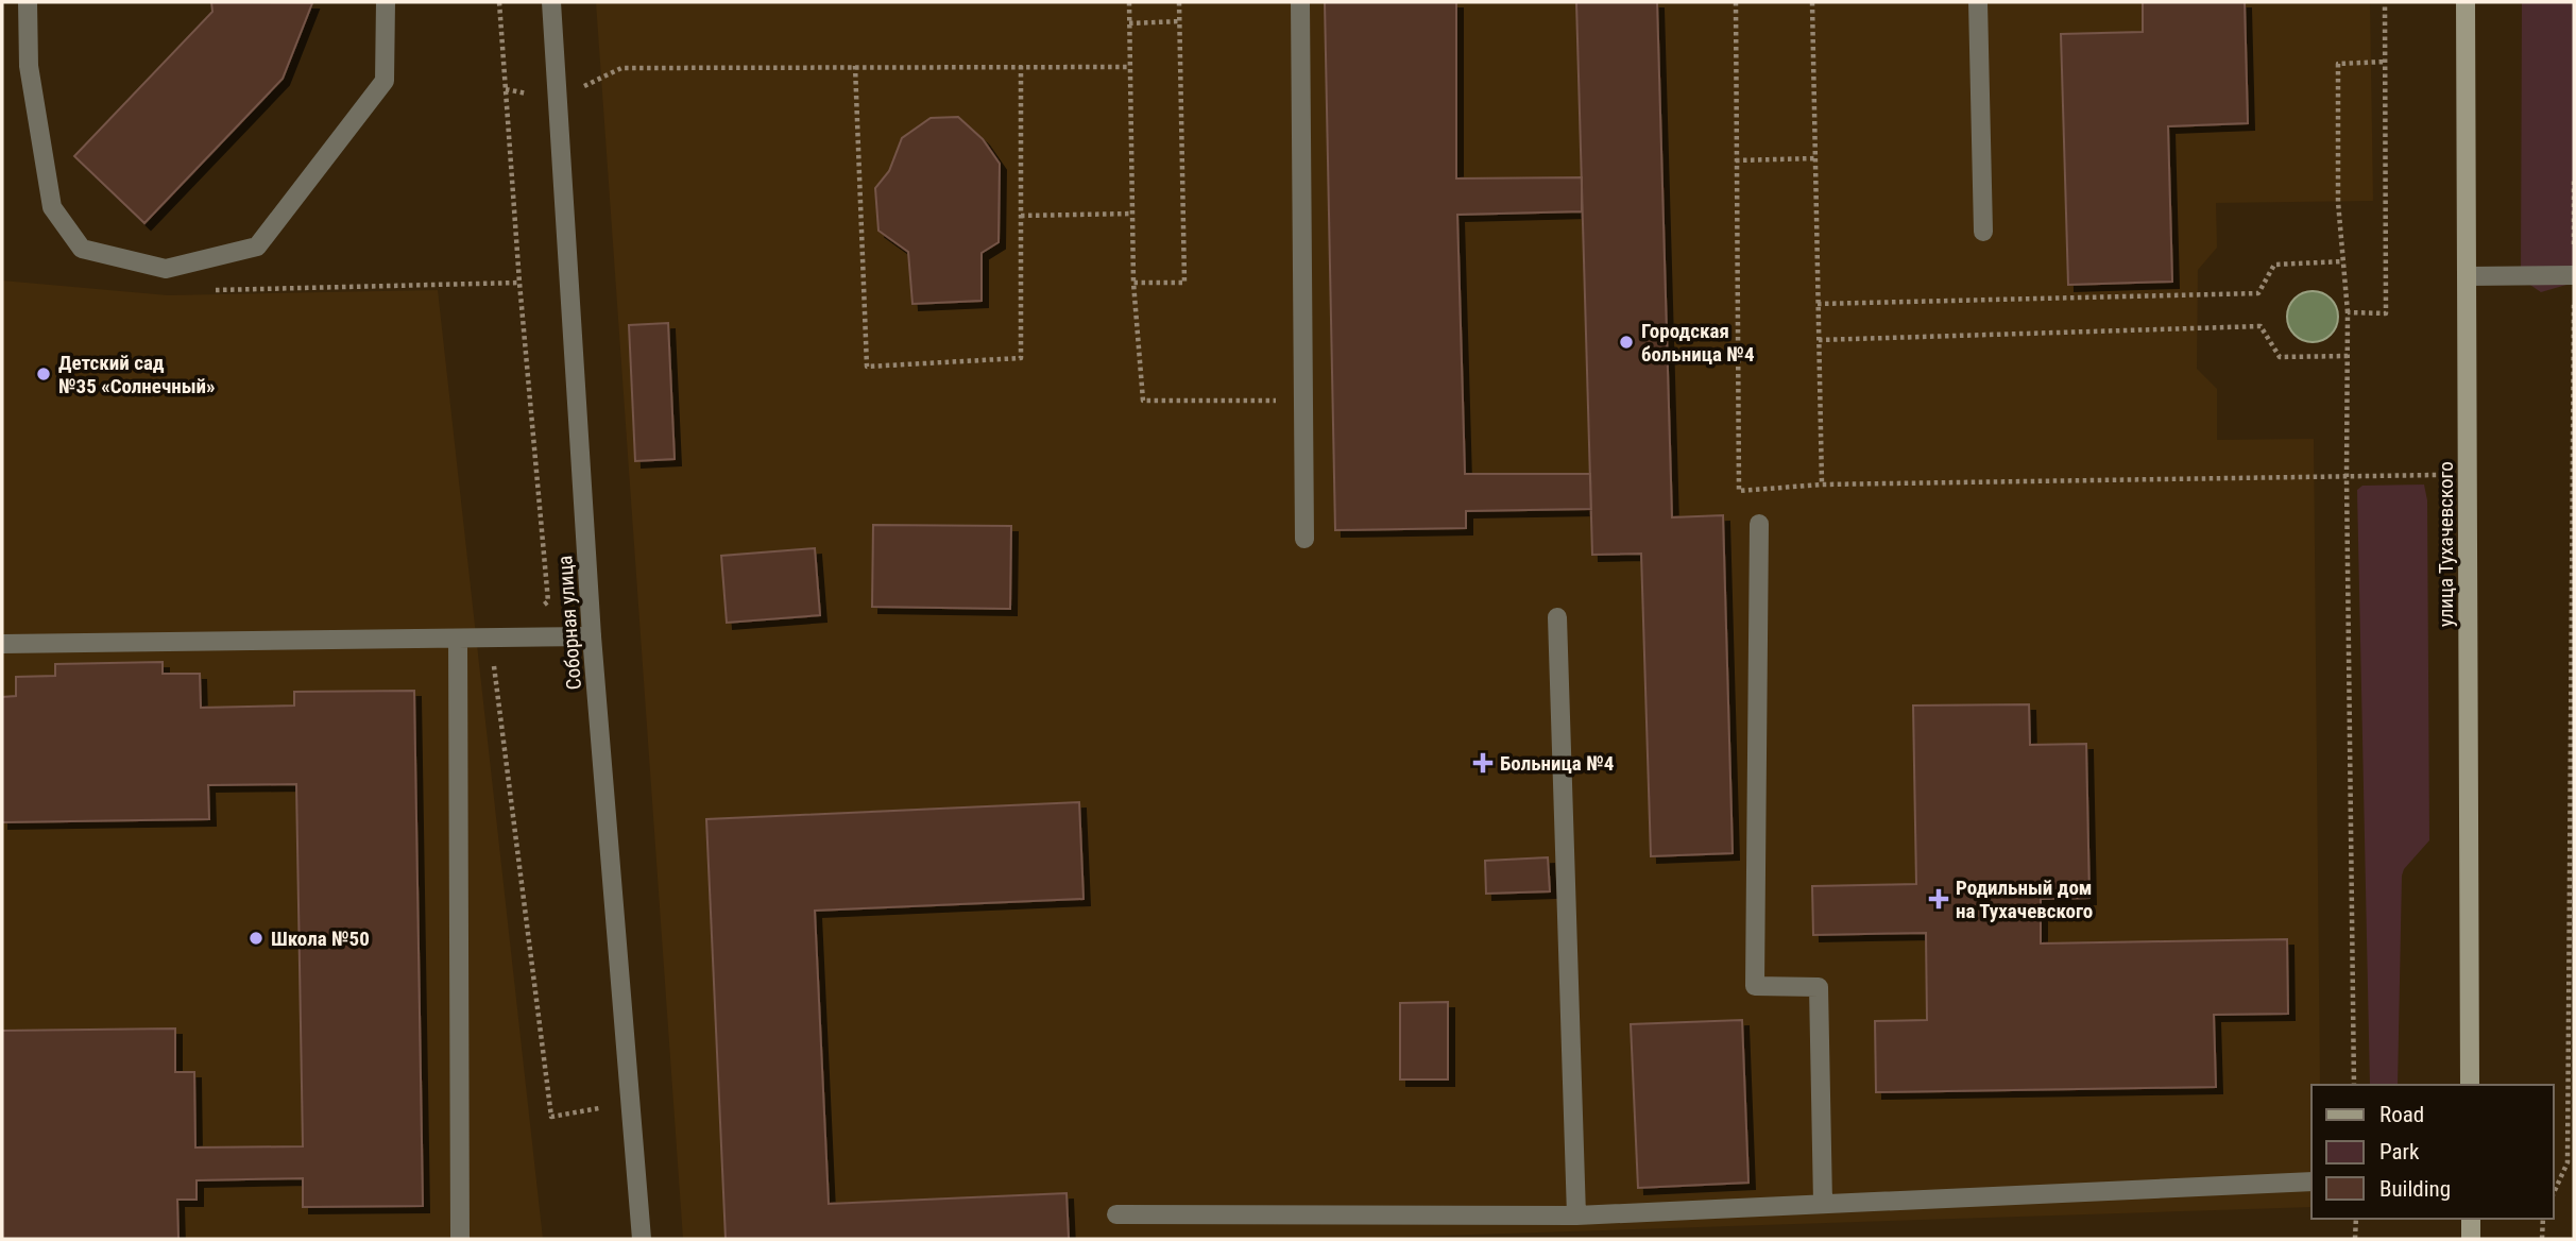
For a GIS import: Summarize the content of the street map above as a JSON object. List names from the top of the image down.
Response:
{
  "streets": {
    "main road": ["улица Тухачевского"],
    "street": ["Соборная улица"]
  },
  "places": {
    "other": ["Городская больница №4", "Детский сад №35 «Солнечный»", "Школа №50"],
    "health": ["Больница №4", "Родильный дом на Тухачевского"]
  },
  "legend": ["Road", "Park", "Building"]
}
